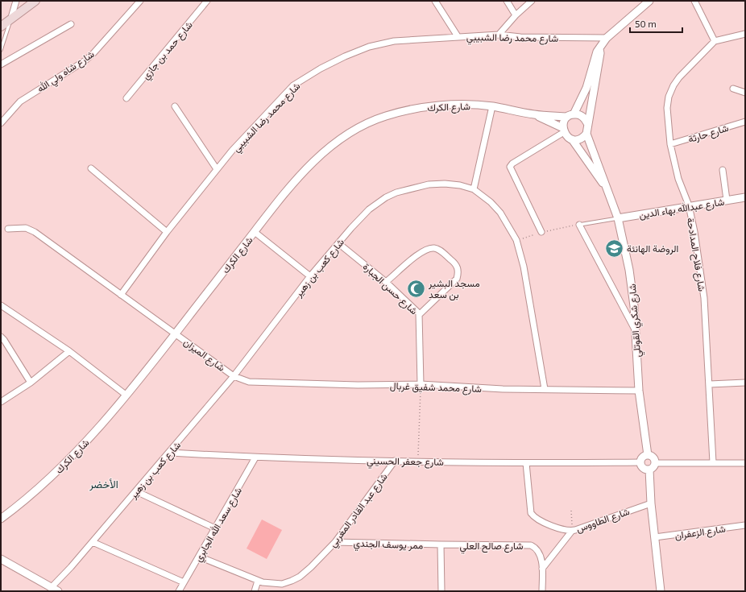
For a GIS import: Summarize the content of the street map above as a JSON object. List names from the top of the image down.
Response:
{
  "streets": {
    "street": [
      "شارع محمد رضا الشبيبي",
      "شارع حمد بن جازي",
      "شارع شاه ولي الله",
      "شارع الكرك",
      "شارع حارثة",
      "شارع عبدالله بهاء الدين",
      "شارع فلاح المدادحة",
      "شارع كعب بن زهير",
      "شارع حسن الجبارة",
      "شارع شكري القوتلي",
      "شارع الميزان",
      "شارع محمد شفيق غربال",
      "شارع جعفر الحسيني",
      "شارع عبد القادر المغربي",
      "شارع الطاووس",
      "شارع سعد الله الجابري",
      "شارع الزعفران",
      "ممر يوسف الجندي",
      "شارع صالح العلي"
    ]
  },
  "crossings": [
    ["شارع الكرك", "شارع شكري القوتلي"],
    ["شارع الكرك", "شارع الميزان"],
    ["شارع حارثة", "شارع فلاح المدادحة"],
    ["شارع عبدالله بهاء الدين", "شارع فلاح المدادحة"],
    ["شارع عبدالله بهاء الدين", "شارع شكري القوتلي"],
    ["شارع كعب بن زهير", "شارع حسن الجبارة"],
    ["شارع كعب بن زهير", "شارع الميزان"],
    ["شارع كعب بن زهير", "شارع محمد شفيق غربال"],
    ["شارع كعب بن زهير", "شارع جعفر الحسيني"],
    ["شارع حسن الجبارة", "شارع محمد شفيق غربال"],
    ["شارع شكري القوتلي", "شارع محمد شفيق غربال"],
    ["شارع شكري القوتلي", "شارع جعفر الحسيني"],
    ["شارع الميزان", "شارع محمد شفيق غربال"],
    ["شارع جعفر الحسيني", "شارع عبد القادر المغربي"],
    ["شارع جعفر الحسيني", "شارع الطاووس"],
    ["شارع جعفر الحسيني", "شارع سعد الله الجابري"],
    ["شارع عبد القادر المغربي", "شارع سعد الله الجابري"],
    ["شارع عبد القادر المغربي", "ممر يوسف الجندي"],
    ["ممر يوسف الجندي", "شارع صالح العلي"]
  ],
  "districts": ["الأخضر"],
  "places": {
    "school or university": ["الروضة الهانئة"],
    "mosque": ["مسجد البشير بن سعد"]
  },
  "scale_bar": "50 m"
}
